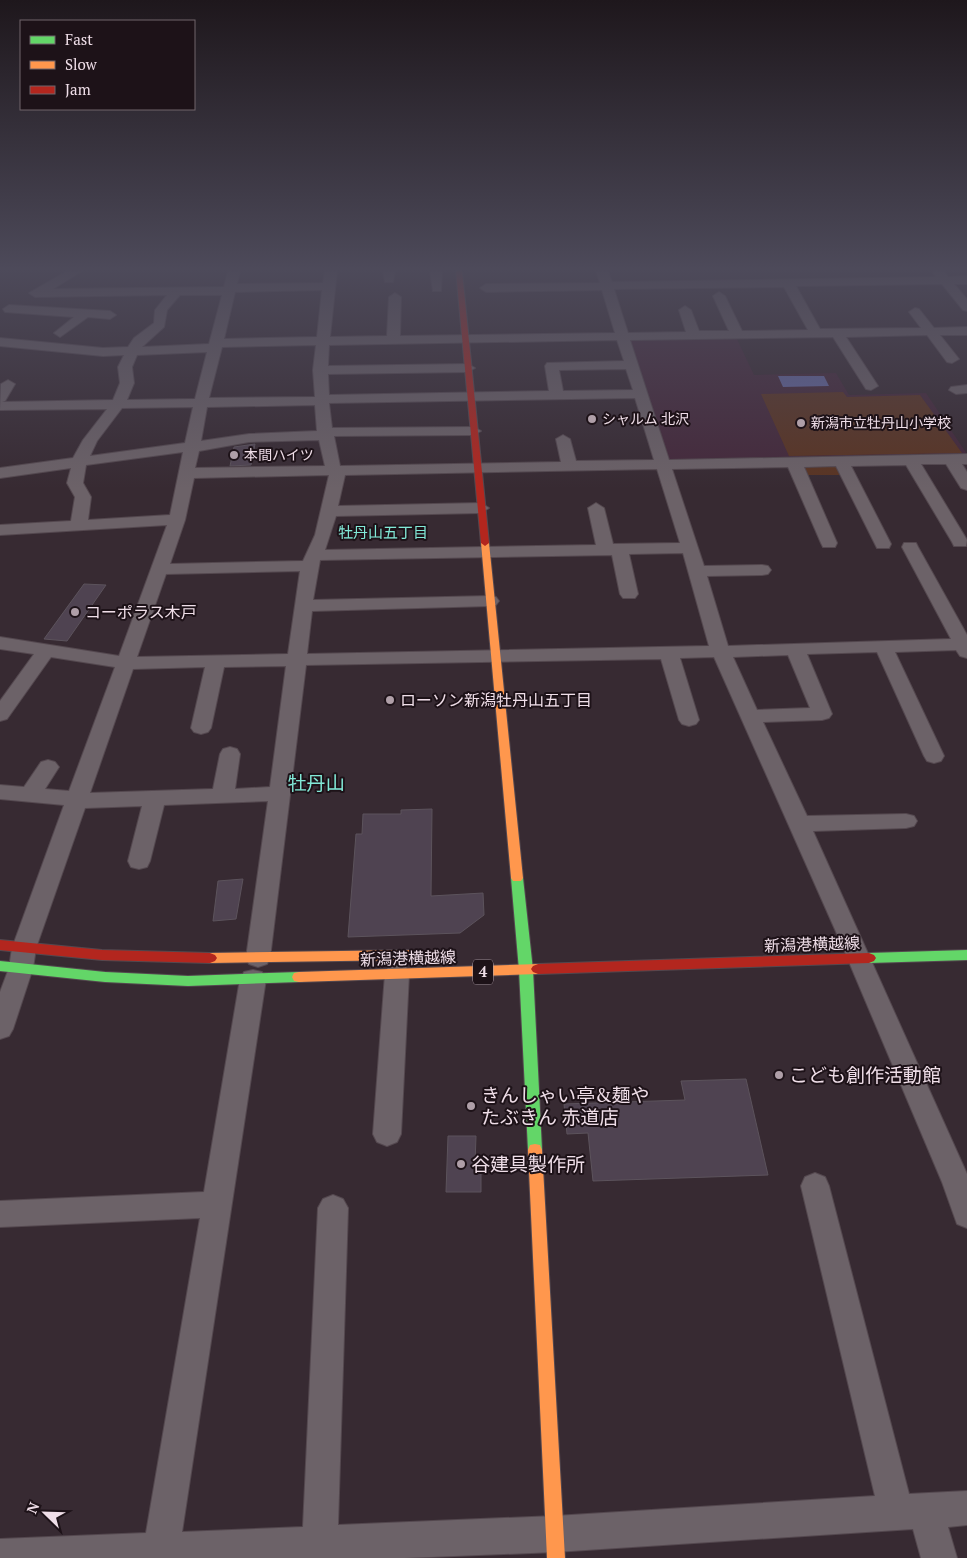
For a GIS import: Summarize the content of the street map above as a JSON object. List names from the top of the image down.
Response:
{
  "streets": {
    "street": ["新潟港横越線", "4"]
  },
  "districts": ["牡丹山五丁目", "牡丹山"],
  "places": [
    "シャルム 北沢",
    "新潟市立牡丹山小学校",
    "本間ハイツ",
    "コーポラス木戸",
    "ローソン新潟牡丹山五丁目",
    "こども創作活動館",
    "きんしゃい亭&麺や たぶきん 赤道店",
    "谷建具製作所"
  ],
  "legend": ["Fast", "Slow", "Jam"],
  "north": "top left"
}
